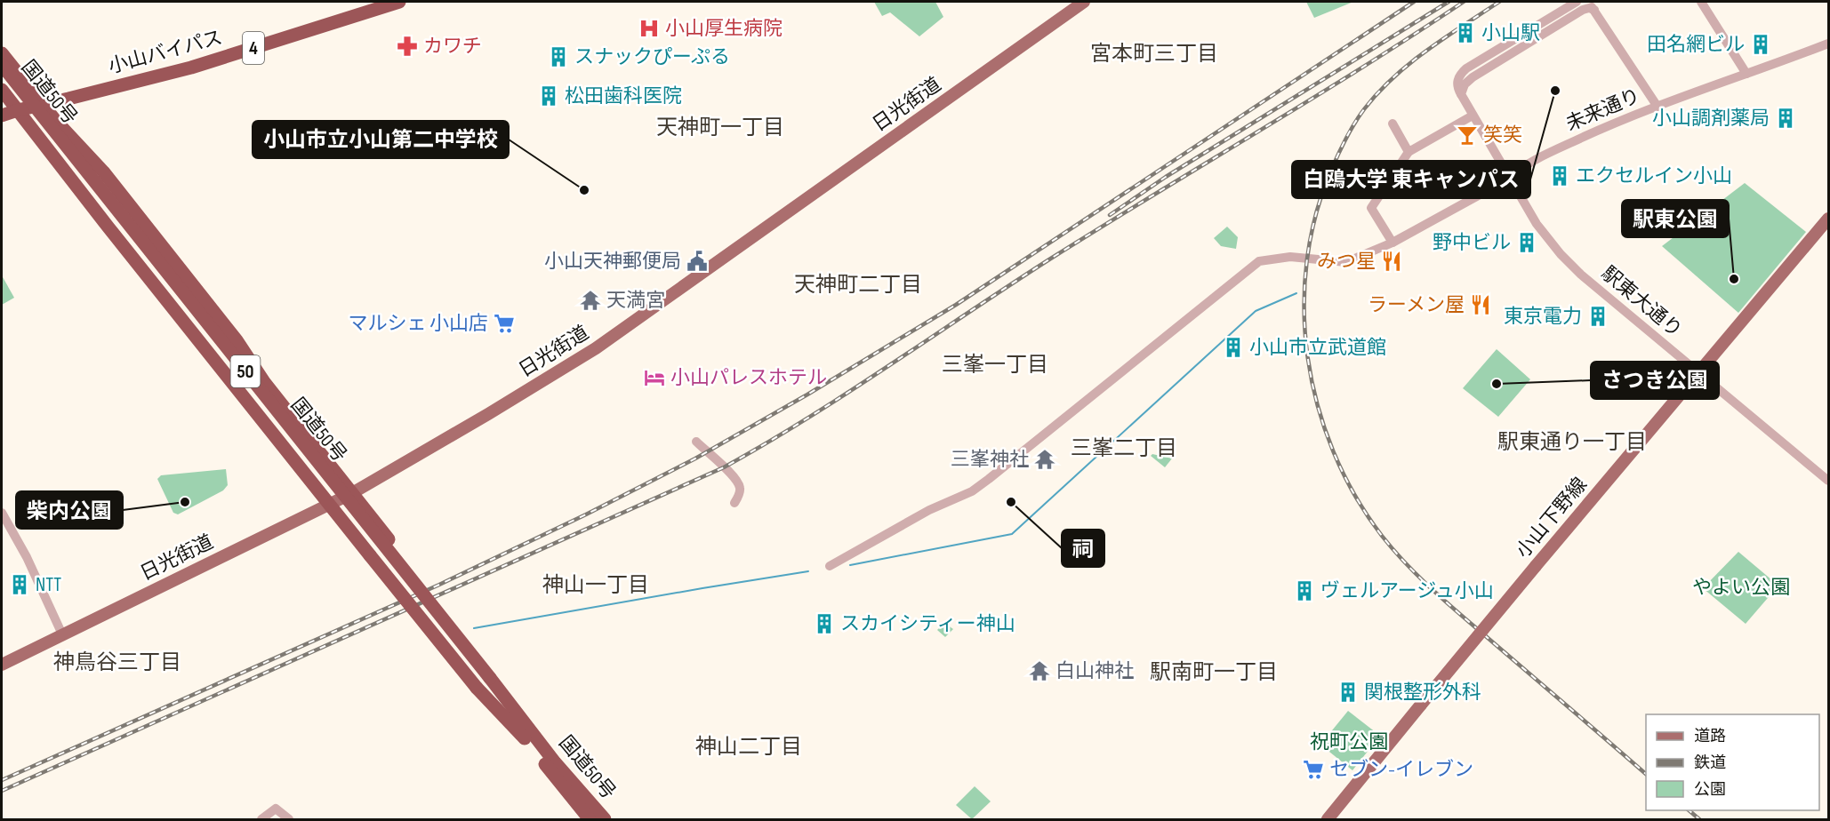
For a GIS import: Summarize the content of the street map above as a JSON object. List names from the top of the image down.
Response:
{
  "streets": {
    "highway": [
      "4",
      "小山バイパス",
      "国道50号",
      "50"
    ],
    "main road": ["日光街道", "小山下野線"],
    "street": ["未来通り", "駅東大通り"]
  },
  "crossings": [
    ["未来通り", "駅東大通り"],
    ["駅東大通り", "小山下野線"]
  ],
  "districts": [
    "宮本町三丁目",
    "天神町一丁目",
    "天神町二丁目",
    "三峯一丁目",
    "駅東通り一丁目",
    "三峯二丁目",
    "神山一丁目",
    "神鳥谷三丁目",
    "駅南町一丁目",
    "神山二丁目"
  ],
  "parks": ["やよい公園", "祝町公園"],
  "places": {
    "hospital": ["小山厚生病院"],
    "building": [
      "小山駅",
      "田名網ビル",
      "スナックぴーぷる",
      "松田歯科医院",
      "小山調剤薬局",
      "エクセルイン小山",
      "野中ビル",
      "東京電力",
      "小山市立武道館",
      "NTT",
      "ヴェルアージュ小山",
      "スカイシティー神山",
      "関根整形外科"
    ],
    "pharmacy": ["カワチ"],
    "other": [
      "白鴎大学 東キャンパス",
      "小山市立小山第二中学校",
      "駅東公園",
      "さつき公園",
      "柴内公園",
      "祠"
    ],
    "bar": ["笑笑"],
    "public building": ["小山天神郵便局"],
    "restaurant": ["みつ星", "ラーメン屋"],
    "temple": ["天満宮", "三峯神社", "白山神社"],
    "supermarket": ["マルシェ 小山店", "セブン-イレブン"],
    "hotel": ["小山パレスホテル"]
  },
  "legend": ["道路", "鉄道", "公園"]
}
